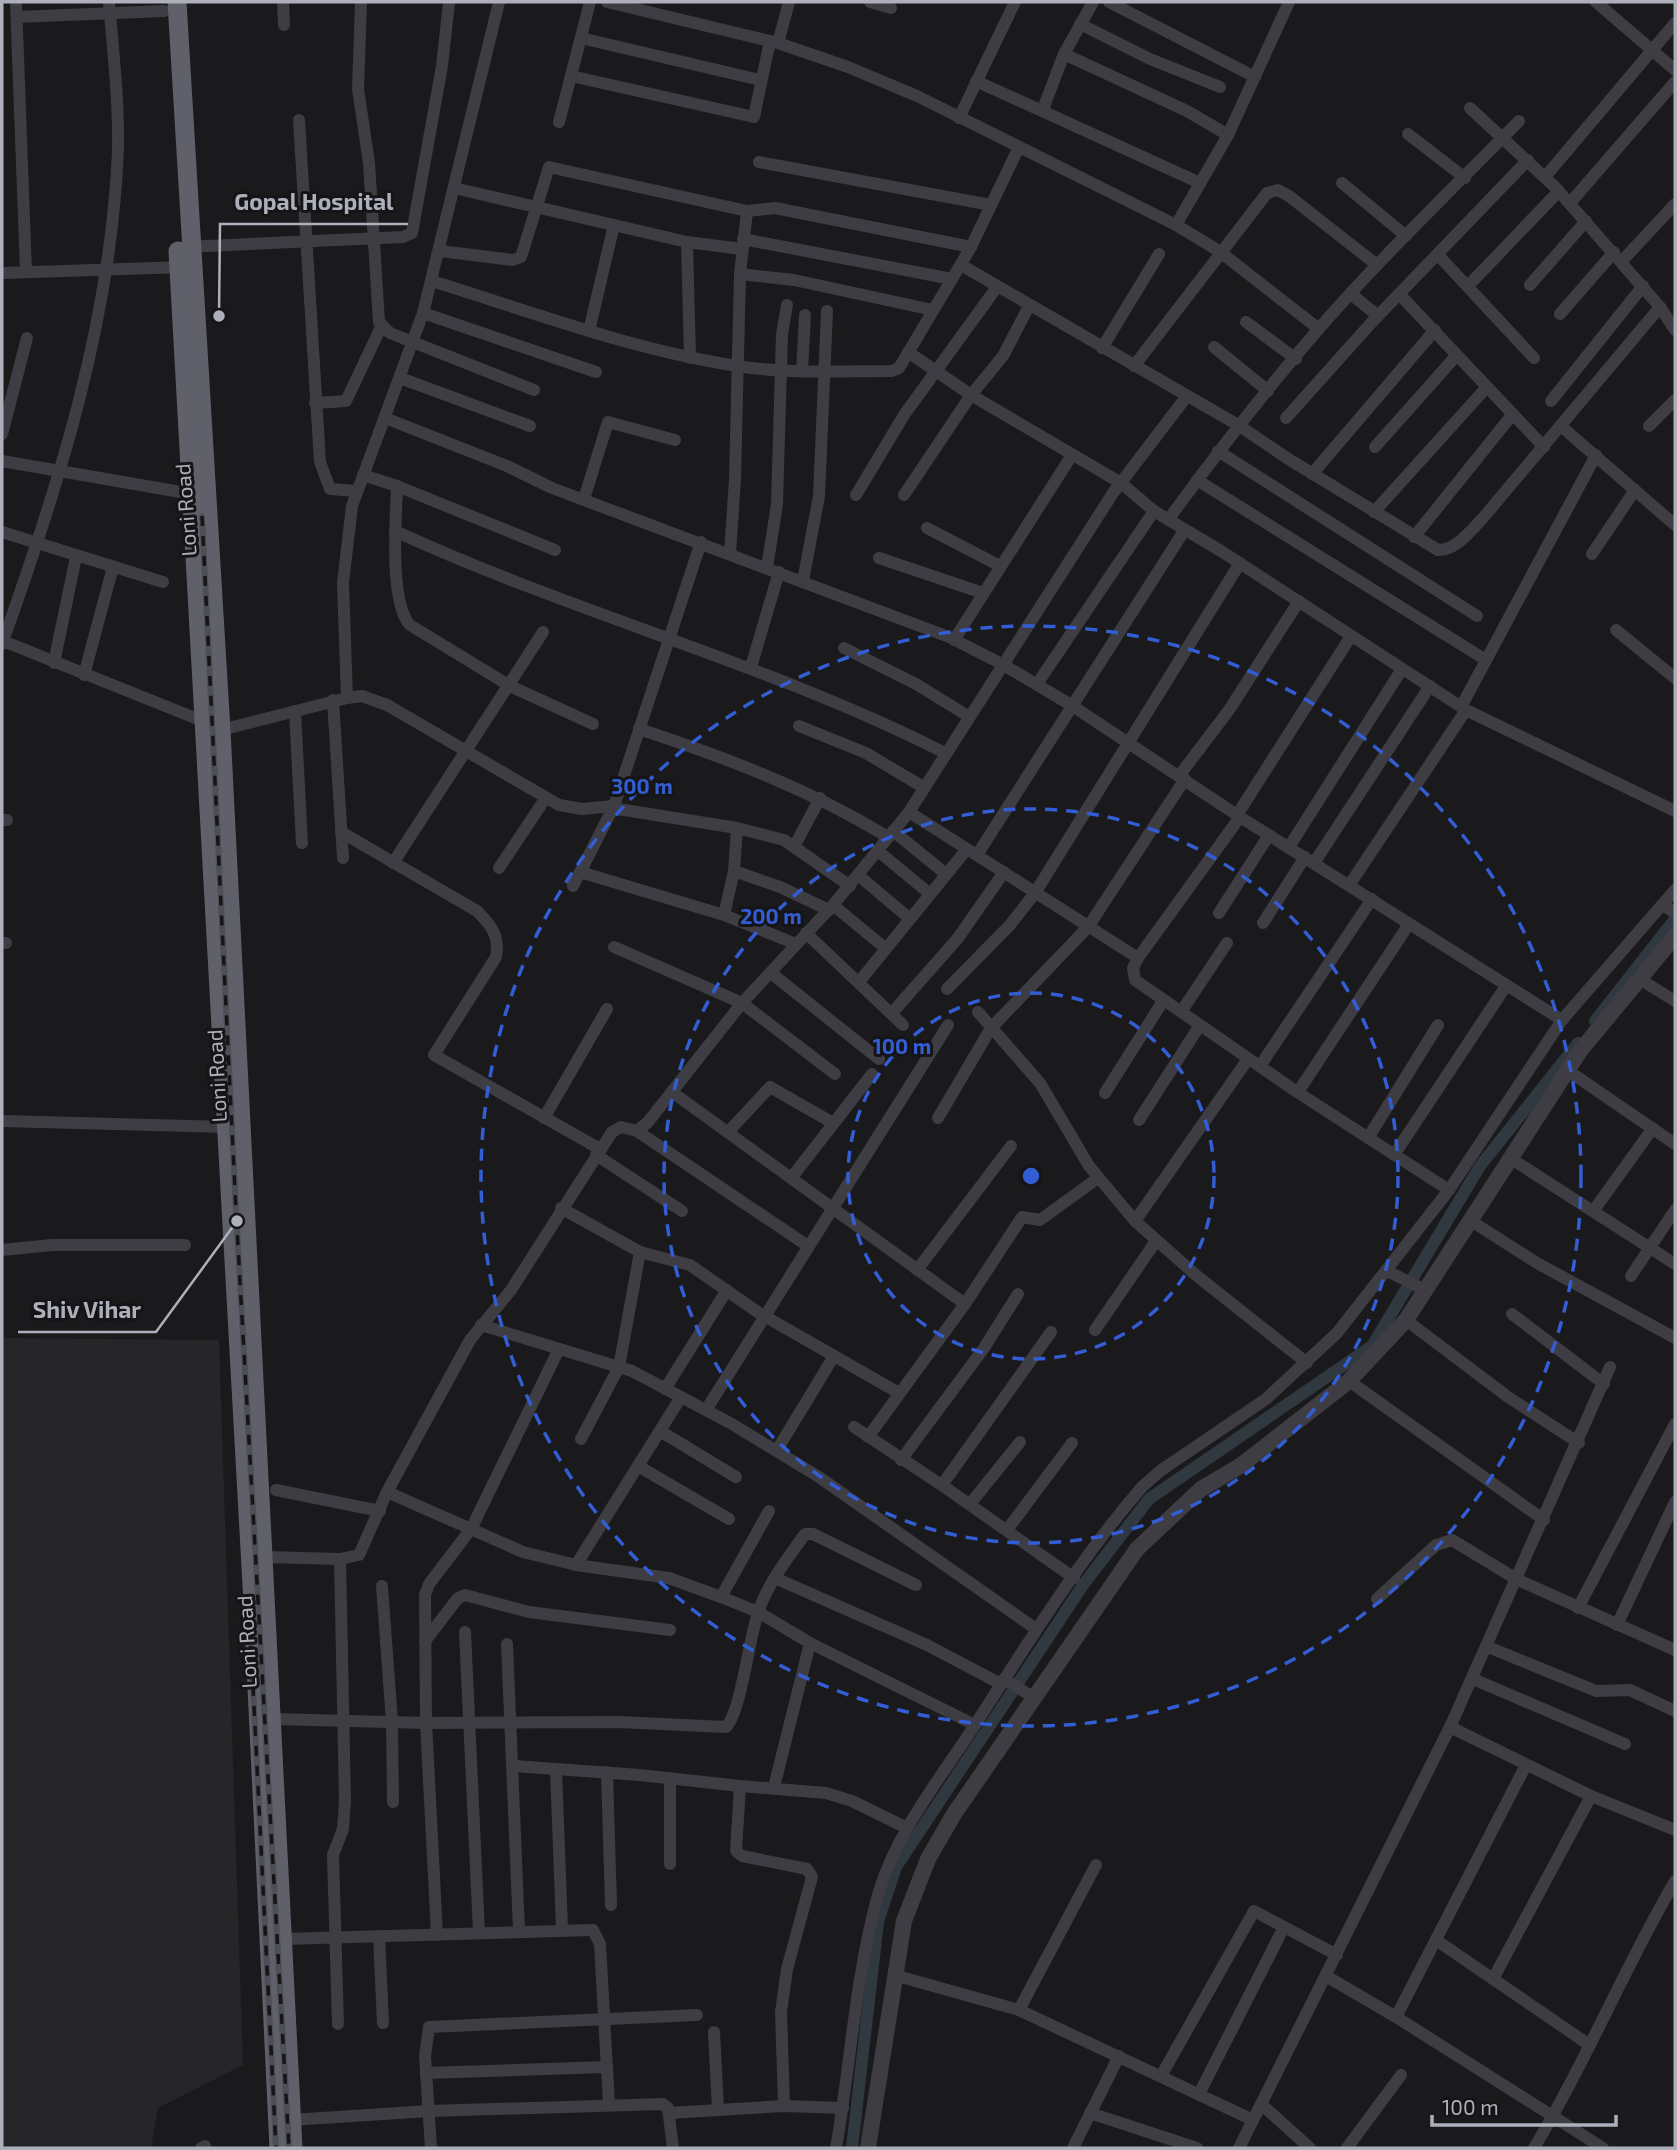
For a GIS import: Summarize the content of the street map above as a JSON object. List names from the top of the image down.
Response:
{
  "streets": {
    "highway": ["Loni Road"]
  },
  "places": ["Gopal Hospital", "Shiv Vihar"],
  "scale_bar": "100 m",
  "rings": ["300 m", "200 m", "100 m"]
}
